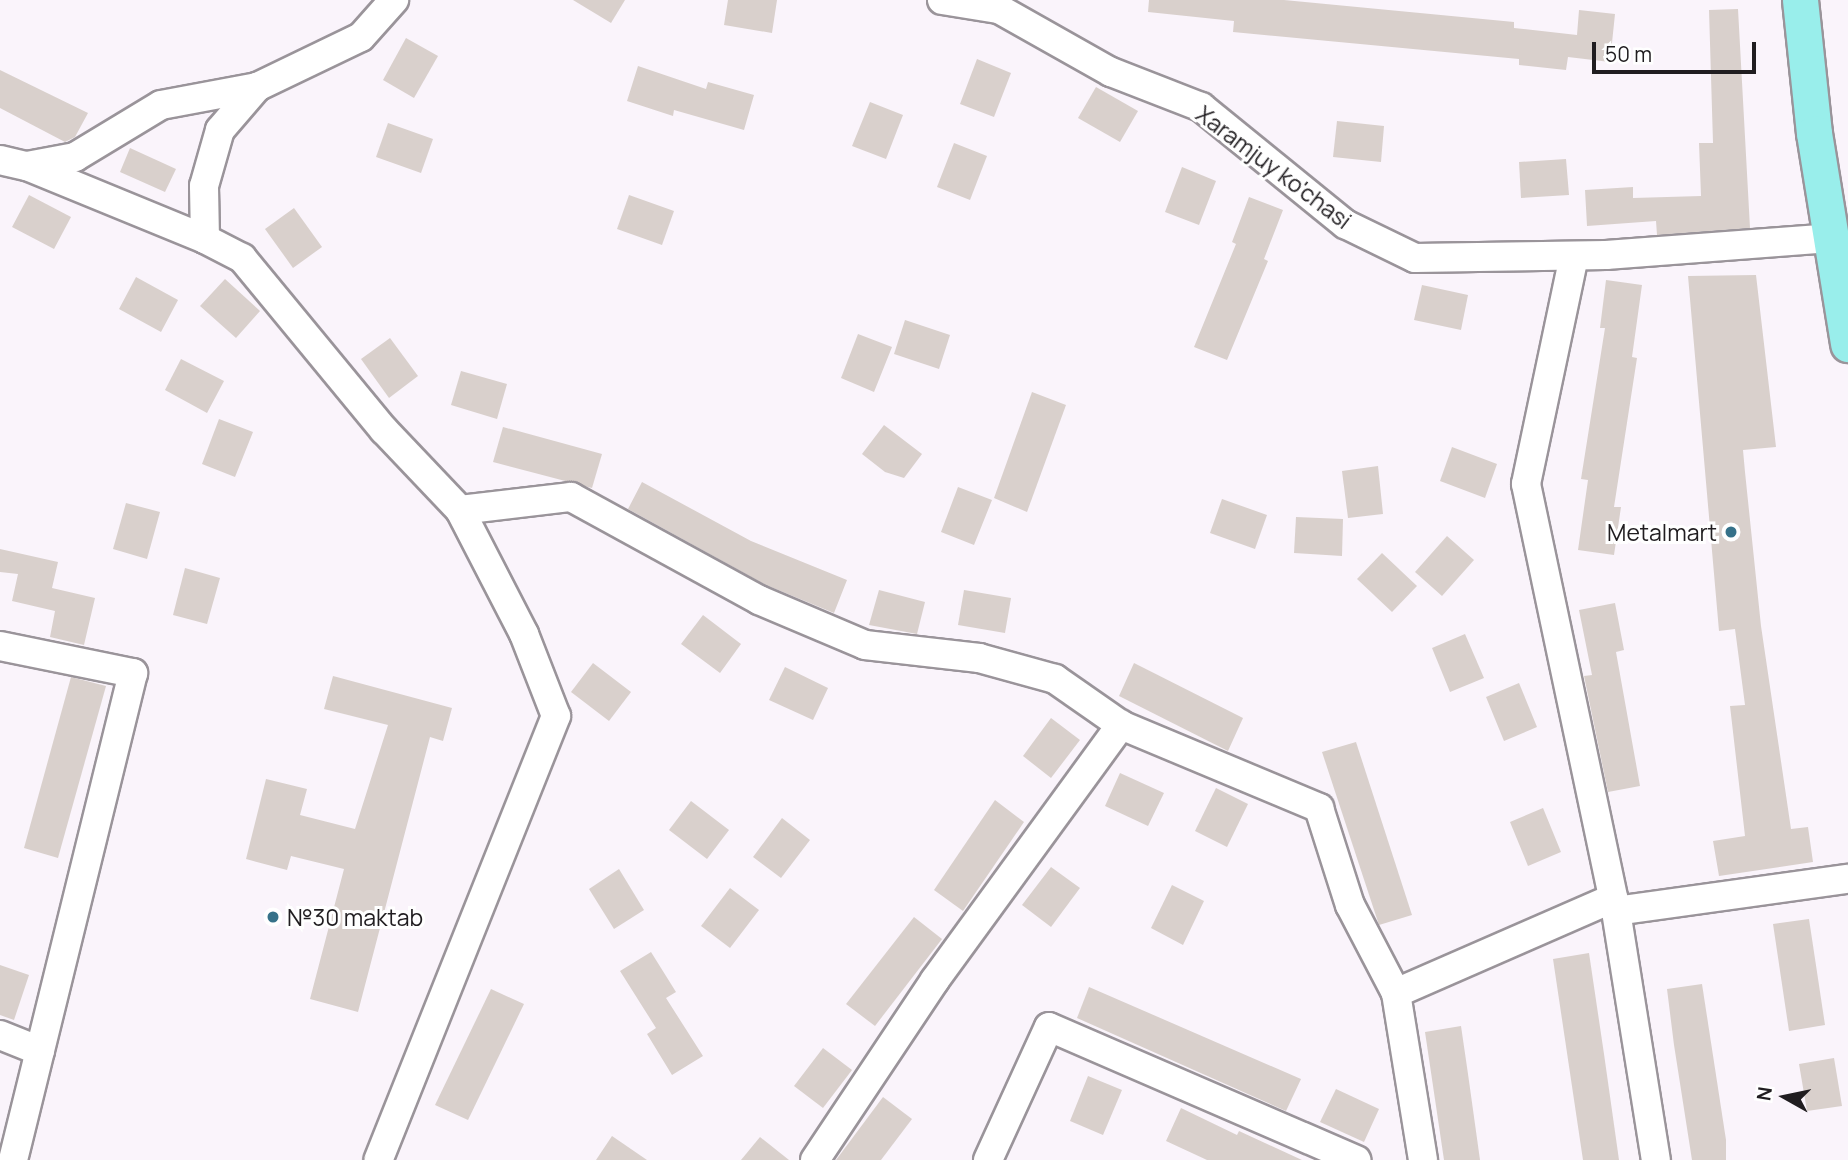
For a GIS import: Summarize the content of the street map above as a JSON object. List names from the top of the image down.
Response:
{
  "streets": {
    "street": ["Xaramjuy ko'chasi"]
  },
  "places": ["Metalmart", "№30 maktab"],
  "scale_bar": "50 m",
  "north": "left"
}
